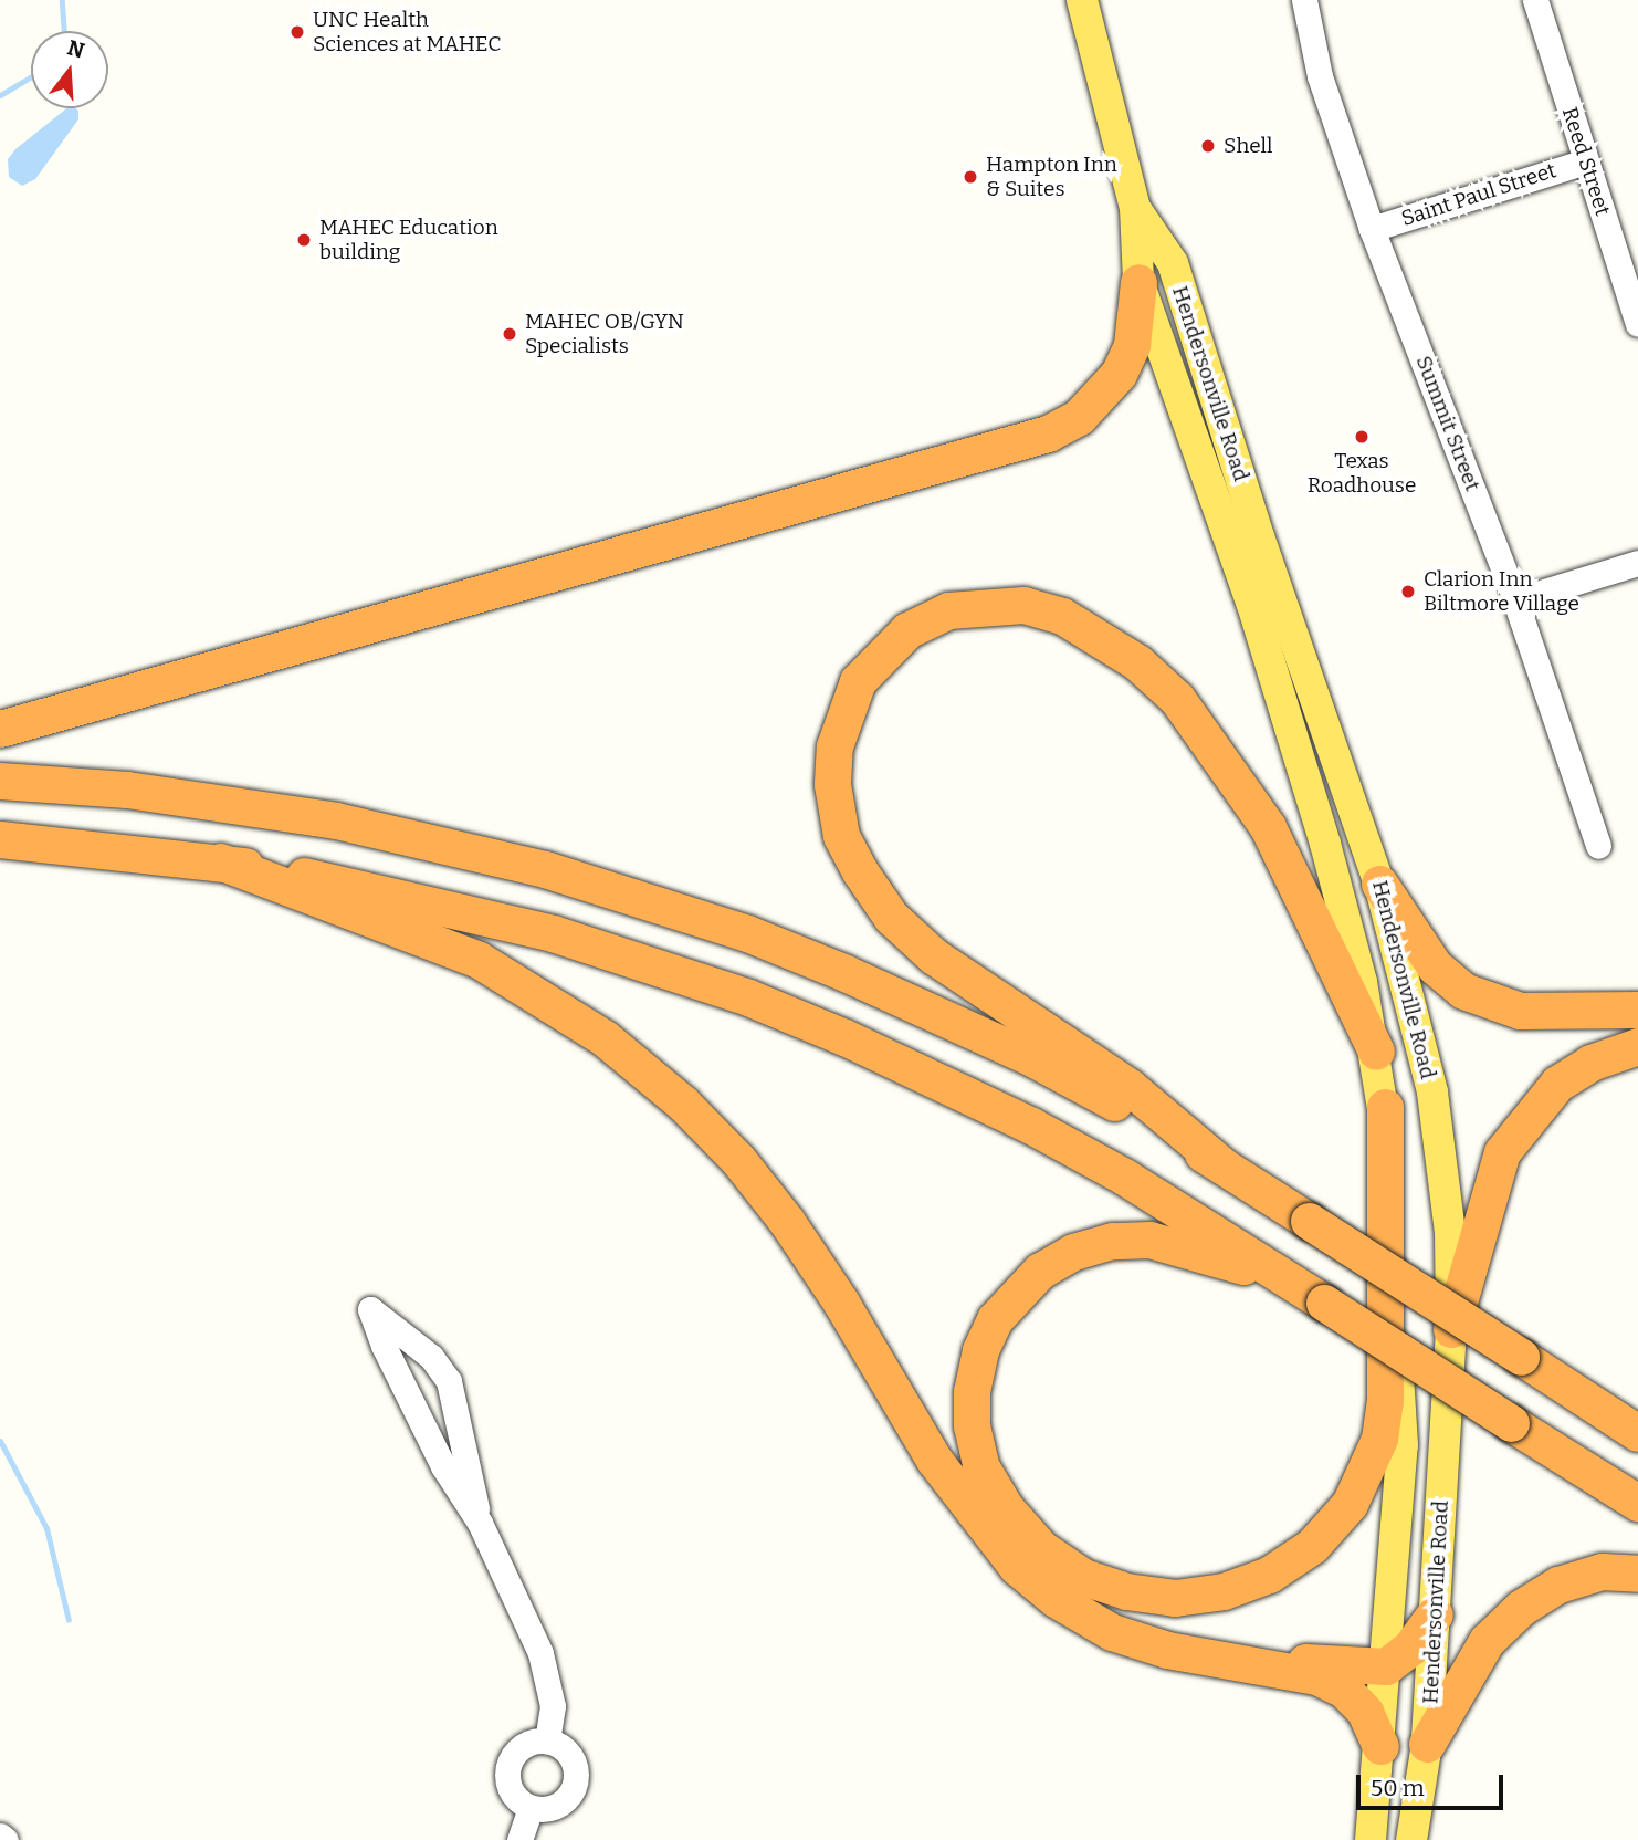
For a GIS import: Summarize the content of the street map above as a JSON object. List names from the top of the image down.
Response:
{
  "streets": {
    "main road": ["Hendersonville Road"],
    "street": ["Reed Street", "Saint Paul Street", "Summit Street"]
  },
  "crossings": [
    ["Reed Street", "Saint Paul Street"],
    ["Saint Paul Street", "Summit Street"]
  ],
  "places": [
    "UNC Health Sciences at MAHEC",
    "Shell",
    "Hampton Inn & Suites",
    "MAHEC Education building",
    "MAHEC OB/GYN Specialists",
    "Texas Roadhouse",
    "Clarion Inn Biltmore Village"
  ],
  "scale_bar": "50 m",
  "north": "top"
}
